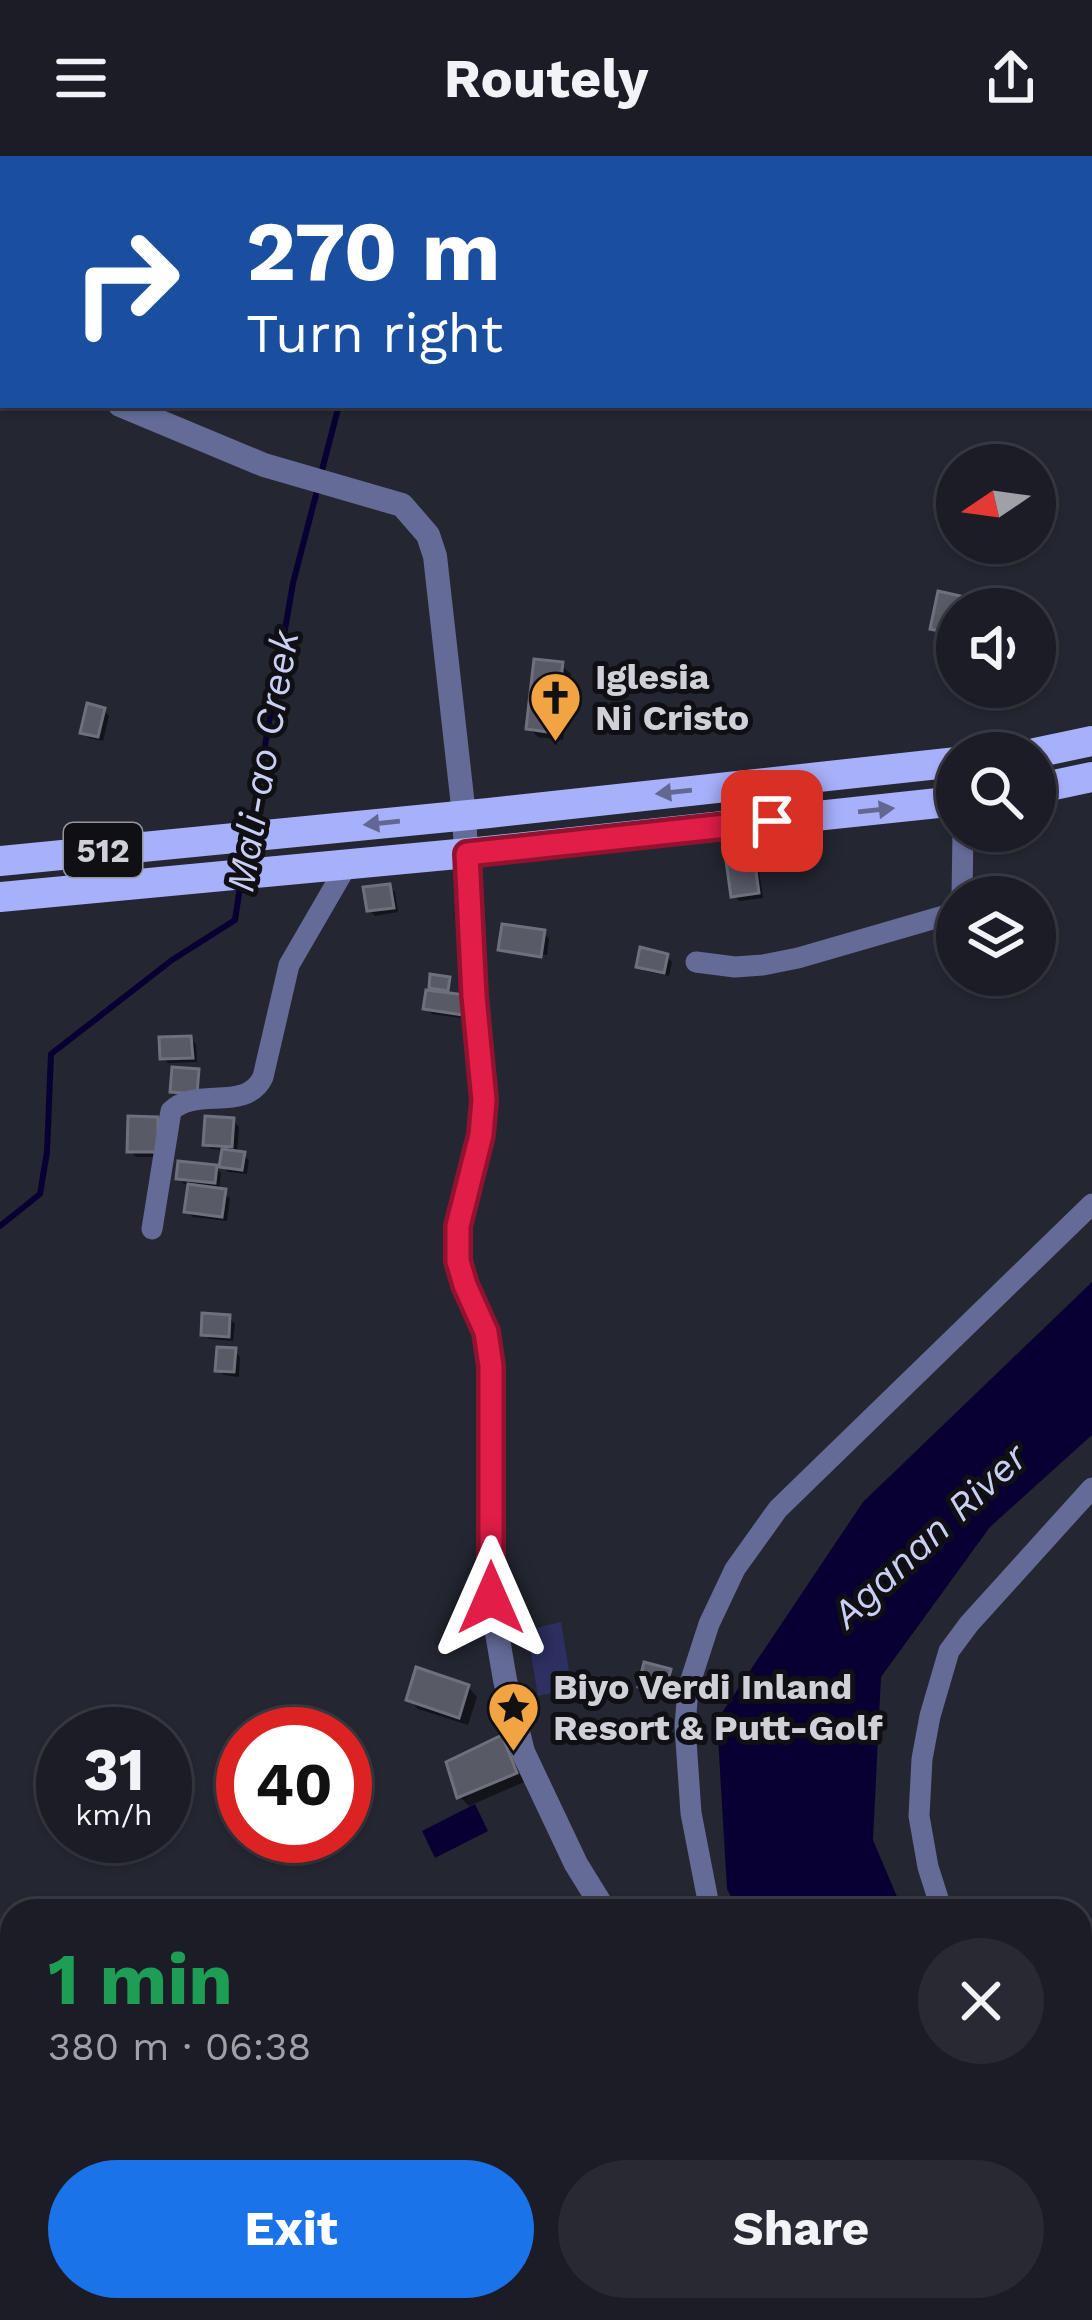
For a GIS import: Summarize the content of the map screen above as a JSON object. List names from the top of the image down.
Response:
{
  "streets": {
    "main road": ["512"]
  },
  "water": ["Mali-ao Creek", "Aganan River"],
  "places": {
    "church": ["Iglesia Ni Cristo"],
    "place": ["Biyo Verdi Inland Resort & Putt-Golf"]
  },
  "north": "left",
  "page": {
    "header": "Routely",
    "turn": ["270 m", "Turn right"],
    "speed": "31 km/h",
    "limit": "40",
    "heading": ["1 min", "380 m · 06:38"],
    "buttons": ["Exit", "Share"]
  }
}
